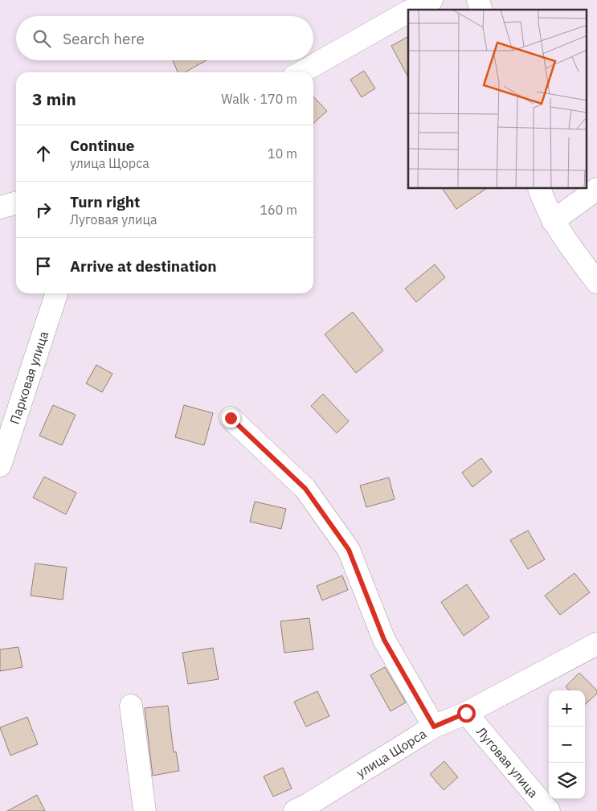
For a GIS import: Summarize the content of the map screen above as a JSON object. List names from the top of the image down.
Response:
{
  "streets": {
    "street": ["Парковая улица", "улица Щорса", "Луговая улица"]
  },
  "crossings": [
    ["улица Щорса", "Луговая улица"]
  ],
  "page": {
    "search": "Search here",
    "heading": ["3 min", "Walk · 170 m"],
    "list": [
      ["Continue", "улица Щорса", "10 m"],
      ["Turn right", "Луговая улица", "160 m"],
      "Arrive at destination"
    ],
    "map_buttons": ["+", "−"]
  }
}
